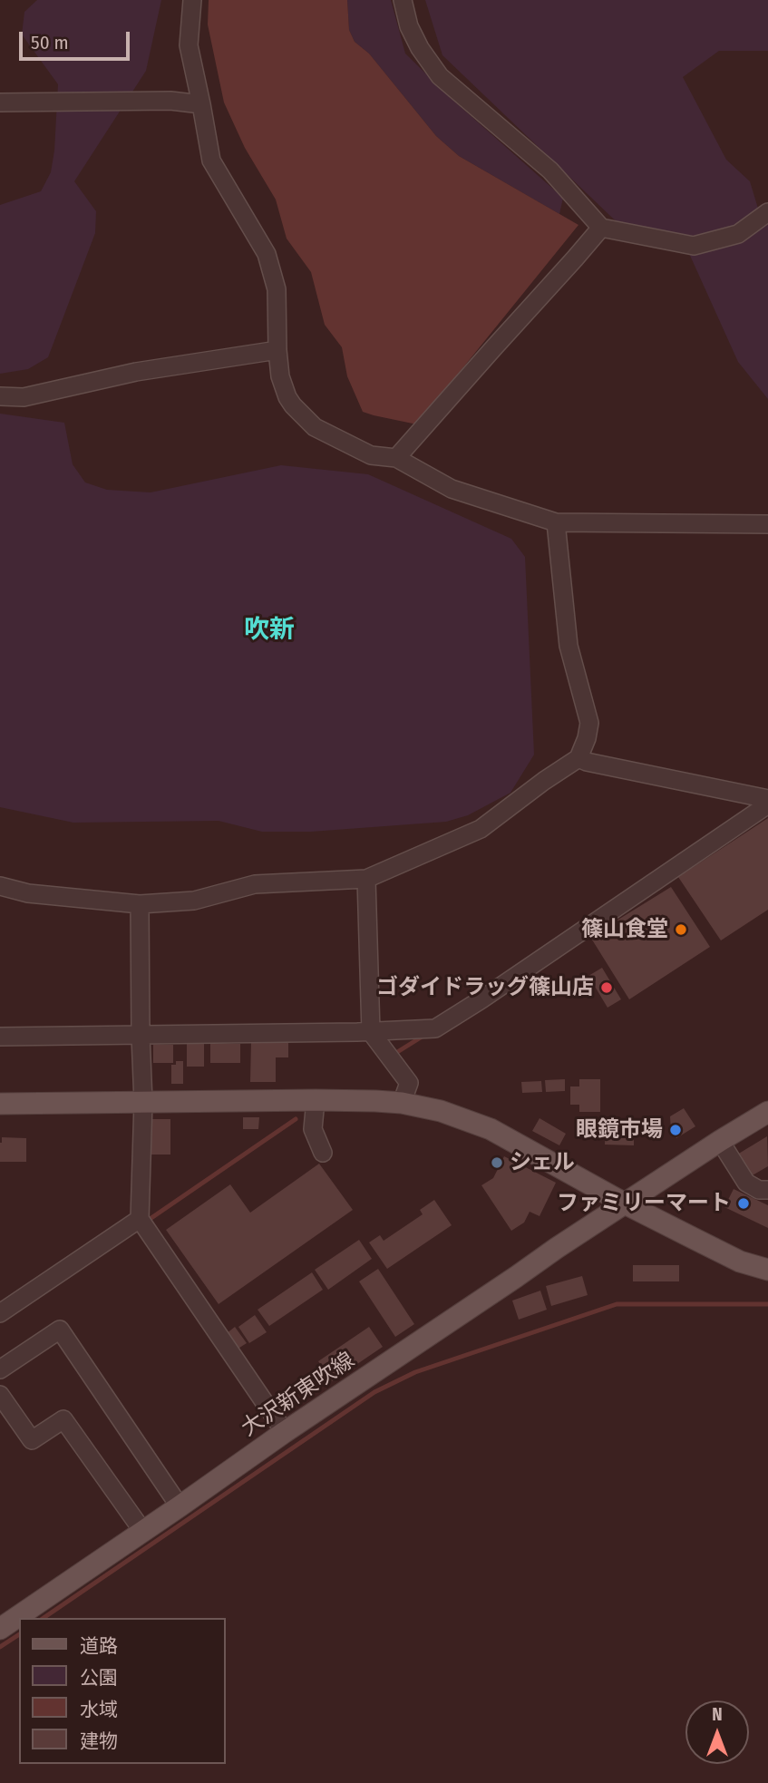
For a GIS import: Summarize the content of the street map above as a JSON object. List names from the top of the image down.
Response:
{
  "streets": {
    "main road": ["大沢新東吹線"]
  },
  "districts": ["吹新"],
  "places": [
    "篠山食堂",
    "ゴダイドラッグ篠山店",
    "眼鏡市場",
    "シェル",
    "ファミリーマート"
  ],
  "legend": [
    "道路",
    "公園",
    "水域",
    "建物"
  ],
  "scale_bar": "50 m",
  "north": "top"
}
